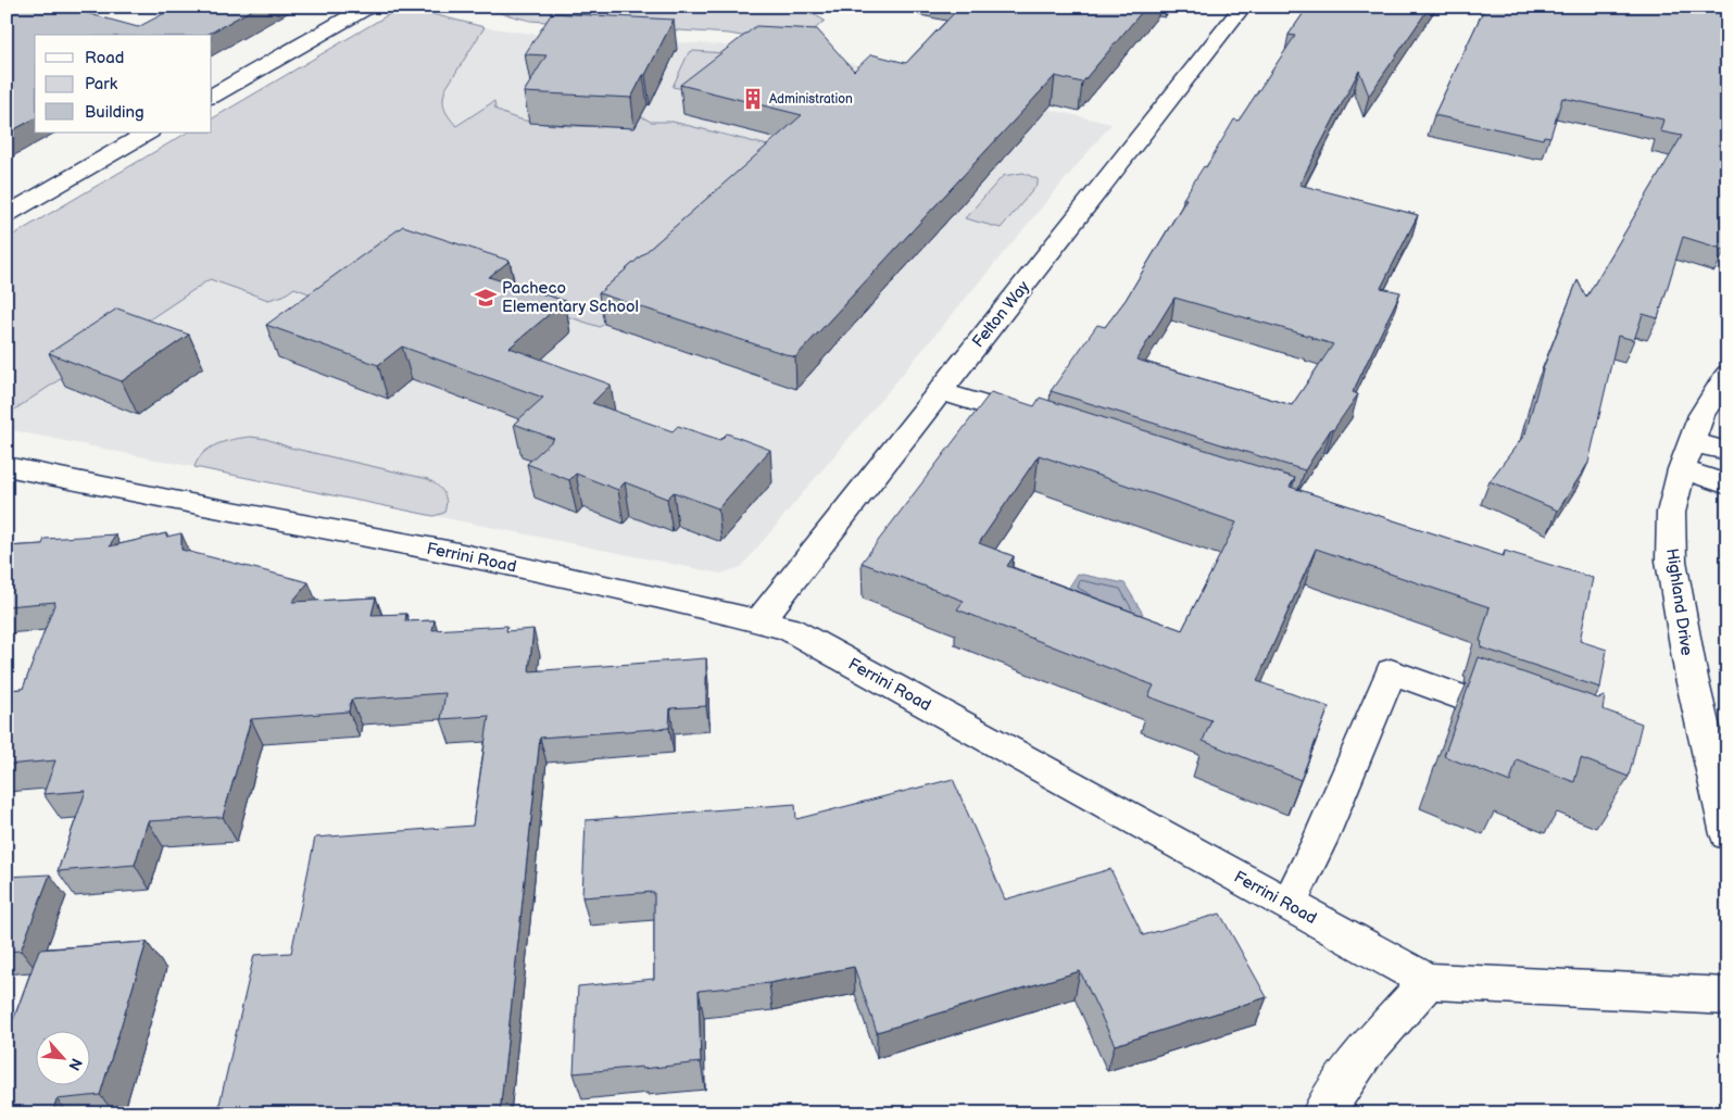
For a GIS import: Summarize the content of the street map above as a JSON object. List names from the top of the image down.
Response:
{
  "streets": {
    "street": ["Felton Way", "Ferrini Road", "Highland Drive"]
  },
  "crossings": [
    ["Felton Way", "Ferrini Road"]
  ],
  "places": {
    "building": ["Administration"],
    "school or university": ["Pacheco Elementary School"]
  },
  "legend": ["Road", "Park", "Building"],
  "north": "bottom right"
}
